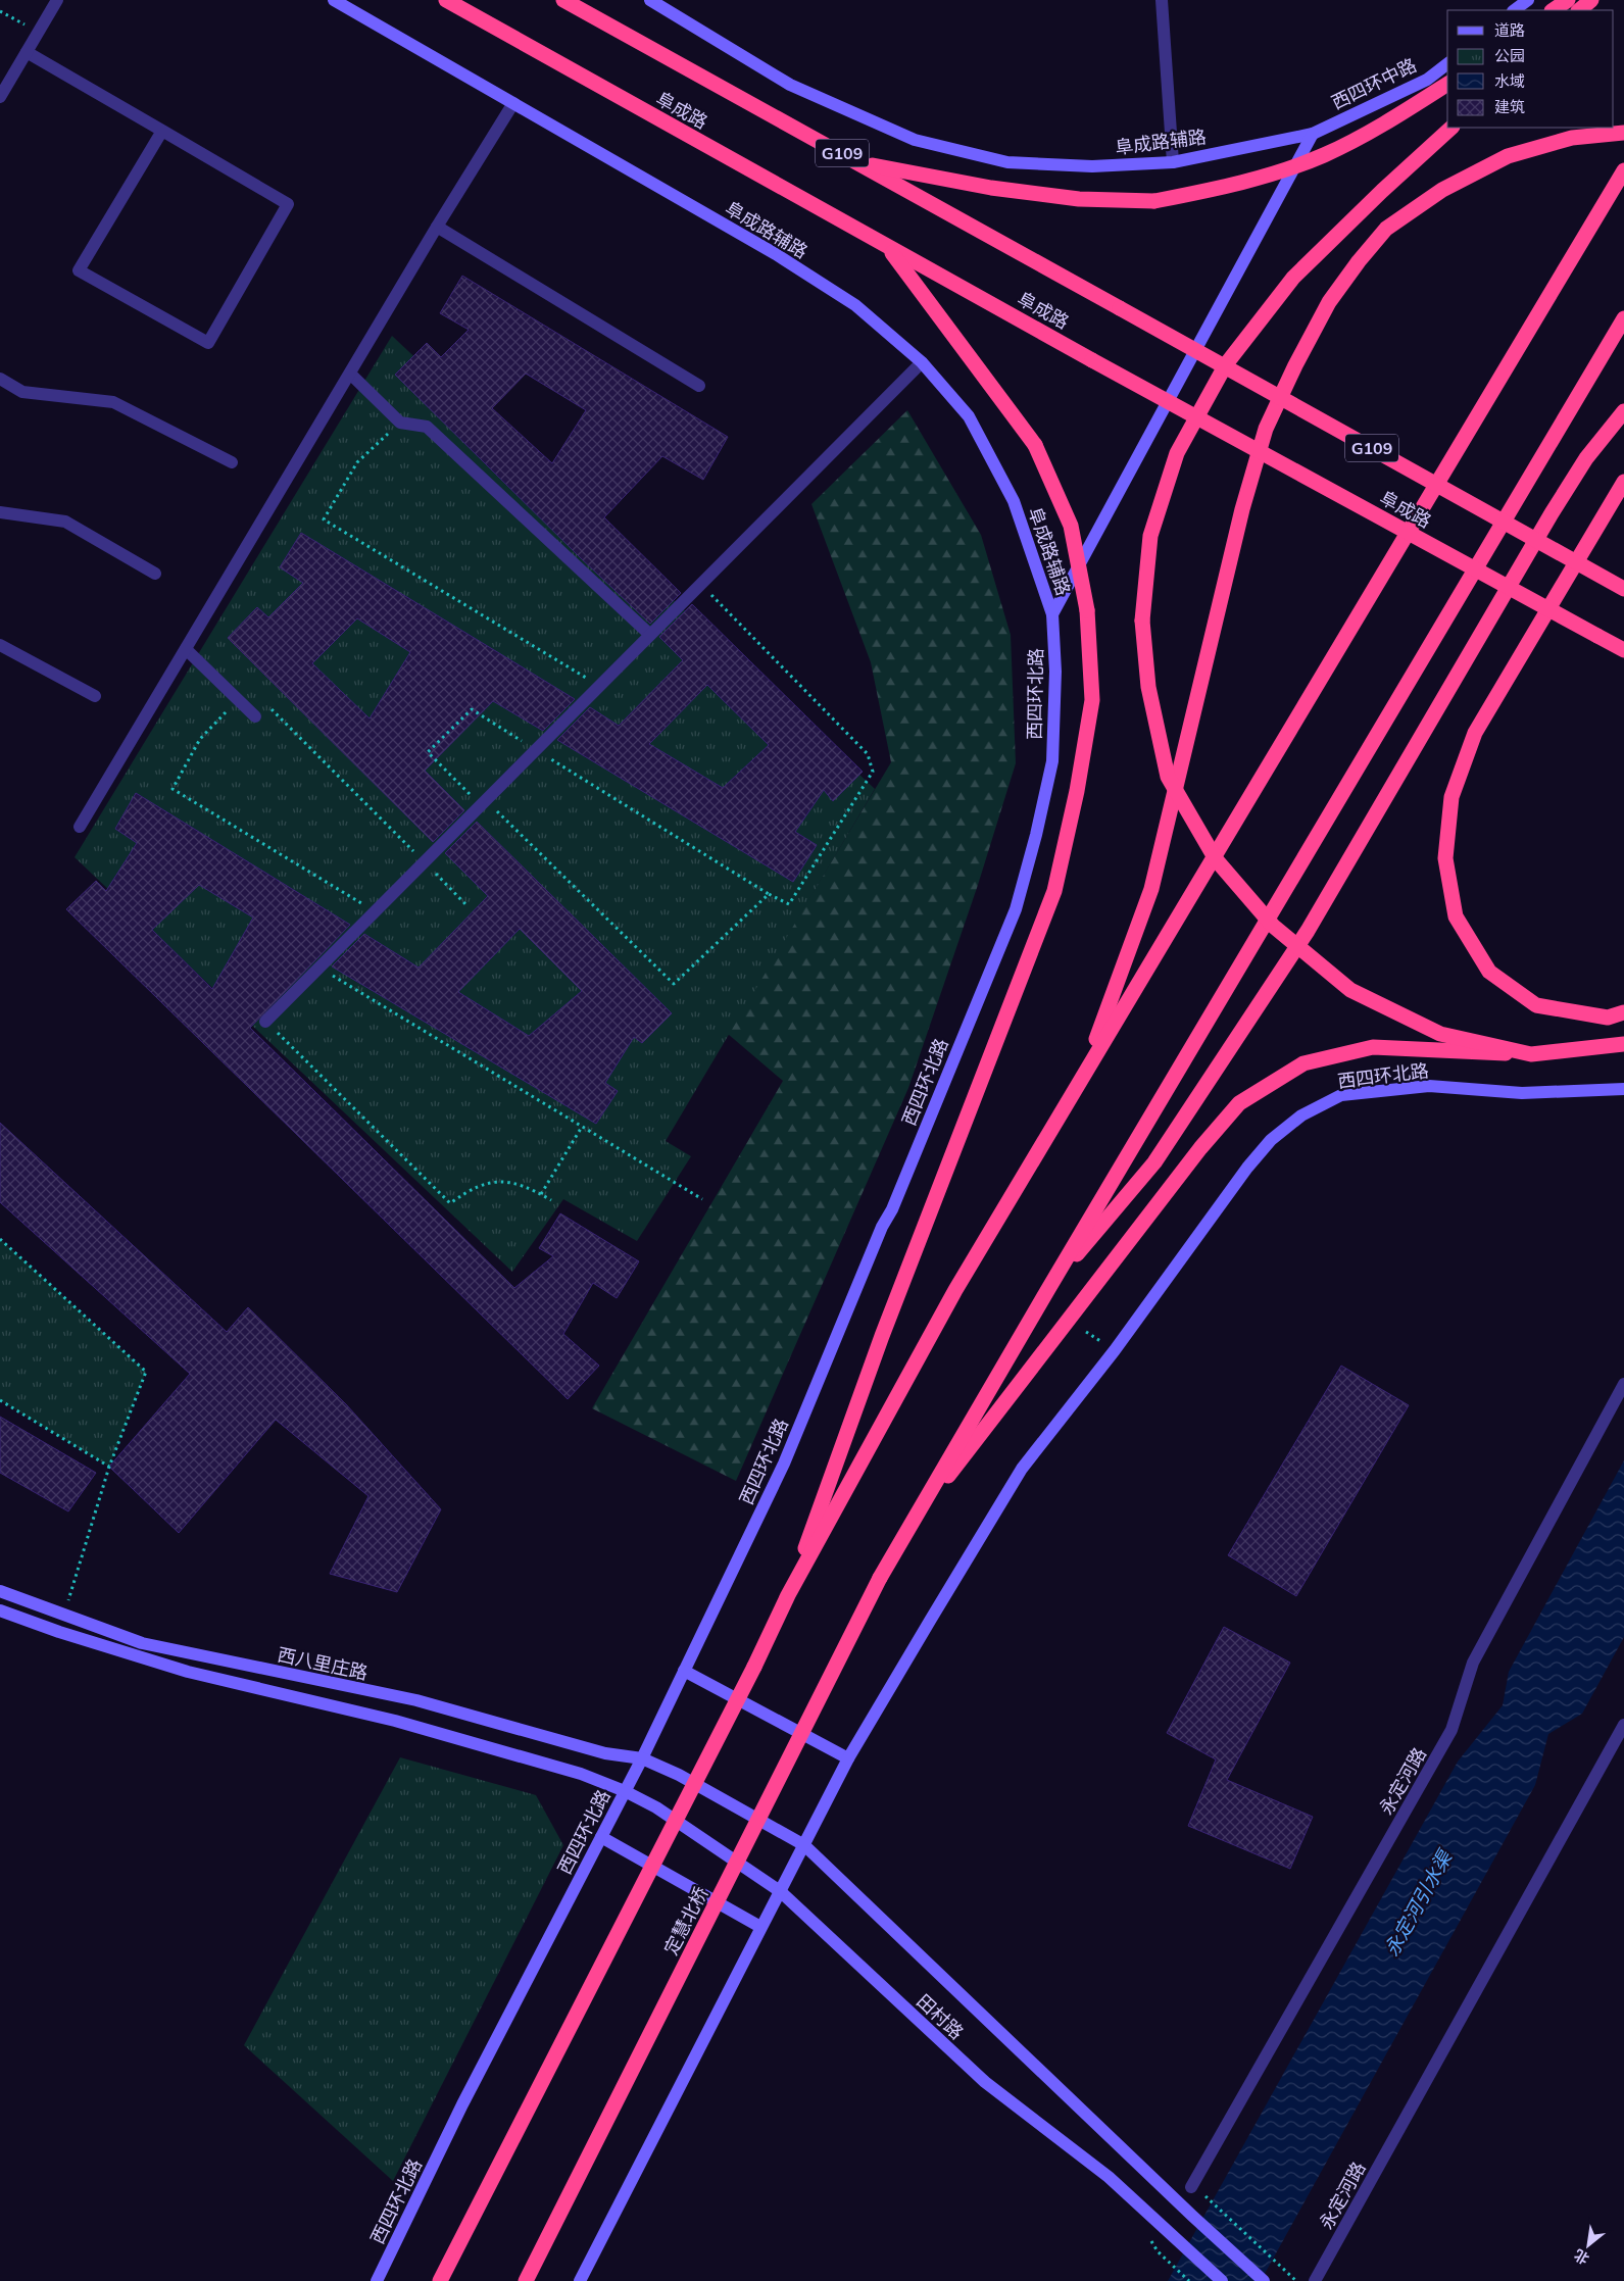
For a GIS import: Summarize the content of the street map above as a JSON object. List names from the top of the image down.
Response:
{
  "streets": {
    "highway": ["阜成路", "G109", "定慧北桥"],
    "main road": [
      "西四环中路",
      "阜成路辅路",
      "西四环北路",
      "西八里庄路",
      "田村路"
    ],
    "street": ["永定河路"]
  },
  "crossings": [
    ["西四环中路", "阜成路辅路"],
    ["阜成路辅路", "西四环北路"],
    ["西四环北路", "西八里庄路"],
    ["西四环北路", "田村路"],
    ["西八里庄路", "田村路"]
  ],
  "water": ["永定河引水渠"],
  "legend": [
    "道路",
    "公园",
    "水域",
    "建筑"
  ],
  "north": "bottom left"
}
